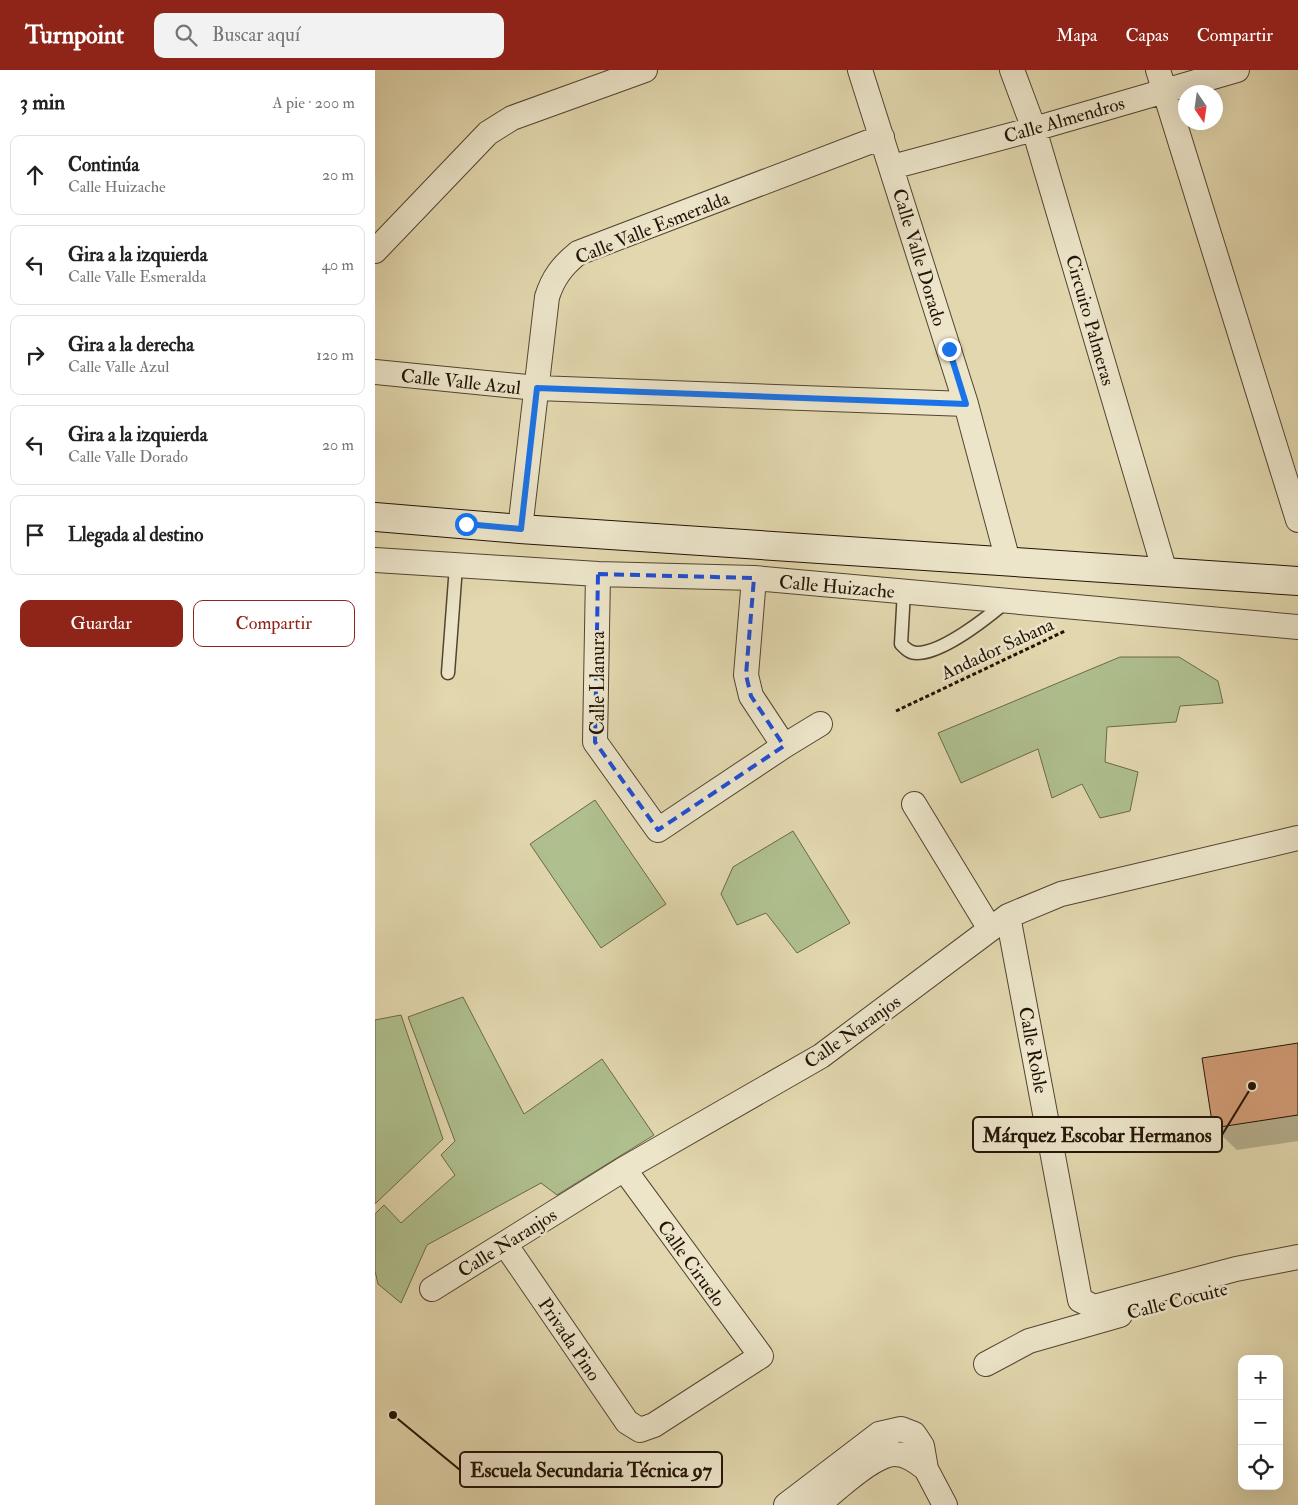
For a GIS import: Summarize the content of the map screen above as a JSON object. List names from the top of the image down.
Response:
{
  "streets": {
    "main road": ["Calle Huizache"],
    "street": [
      "Calle Almendros",
      "Calle Valle Esmeralda",
      "Calle Valle Dorado",
      "Circuito Palmeras",
      "Calle Valle Azul",
      "Calle Llanura",
      "Calle Naranjos",
      "Calle Roble",
      "Calle Ciruelo",
      "Calle Cocuite",
      "Privada Pino"
    ],
    "path": ["Andador Sabana"]
  },
  "crossings": [
    ["Calle Almendros", "Calle Valle Dorado"],
    ["Calle Almendros", "Circuito Palmeras"],
    ["Calle Valle Esmeralda", "Calle Valle Dorado"],
    ["Calle Valle Esmeralda", "Calle Valle Azul"],
    ["Calle Valle Esmeralda", "Calle Huizache"],
    ["Calle Valle Dorado", "Calle Valle Azul"],
    ["Calle Valle Dorado", "Calle Huizache"],
    ["Circuito Palmeras", "Calle Huizache"],
    ["Calle Huizache", "Calle Llanura"],
    ["Calle Naranjos", "Calle Roble"],
    ["Calle Naranjos", "Calle Ciruelo"],
    ["Calle Naranjos", "Privada Pino"],
    ["Calle Roble", "Calle Cocuite"],
    ["Calle Ciruelo", "Privada Pino"]
  ],
  "places": ["Márquez Escobar Hermanos", "Escuela Secundaria Técnica 97"],
  "north": "bottom",
  "page": {
    "header": "Turnpoint",
    "search": "Buscar aquí",
    "nav": ["Mapa", "Capas", "Compartir"],
    "heading": ["3 min", "A pie · 200 m"],
    "list": [
      ["Continúa", "Calle Huizache", "20 m"],
      ["Gira a la izquierda", "Calle Valle Esmeralda", "40 m"],
      ["Gira a la derecha", "Calle Valle Azul", "120 m"],
      ["Gira a la izquierda", "Calle Valle Dorado", "20 m"],
      "Llegada al destino"
    ],
    "buttons": ["Guardar", "Compartir"],
    "map_buttons": ["+", "−"]
  }
}
